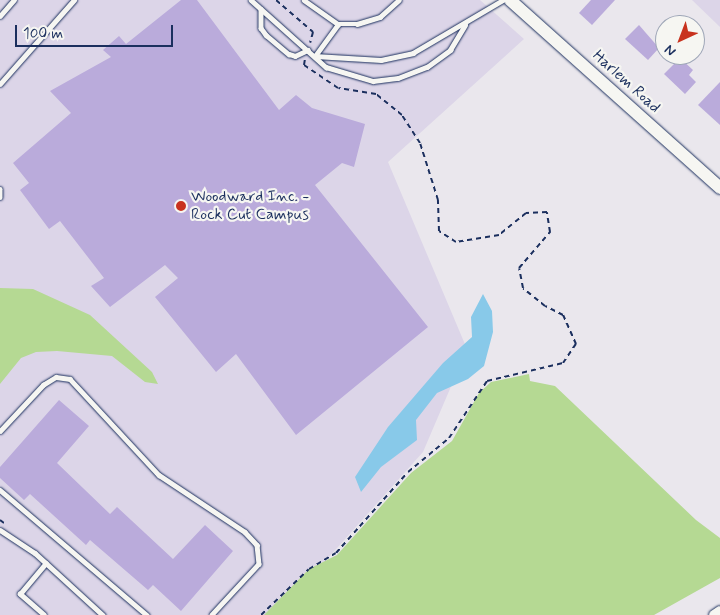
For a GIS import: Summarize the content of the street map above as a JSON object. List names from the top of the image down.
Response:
{
  "streets": {
    "main road": ["Harlem Road"]
  },
  "places": ["Woodward Inc. - Rock Cut Campus"],
  "scale_bar": "100 m",
  "north": "bottom left"
}
